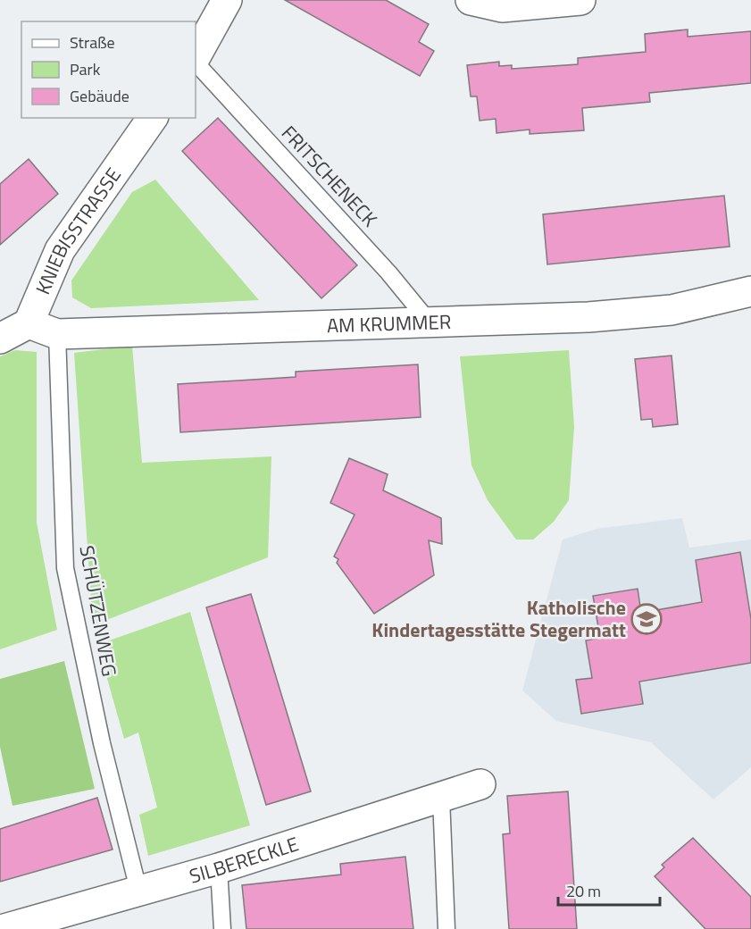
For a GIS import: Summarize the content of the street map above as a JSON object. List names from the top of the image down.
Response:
{
  "streets": {
    "street": ["KNIEBISSTRASSE", "AM KRUMMER", "SILBERECKLE"],
    "lane": ["FRITSCHENECK", "SCHÜTZENWEG"]
  },
  "crossings": [
    ["FRITSCHENECK", "AM KRUMMER"],
    ["KNIEBISSTRASSE", "AM KRUMMER"],
    ["AM KRUMMER", "SCHÜTZENWEG"],
    ["SCHÜTZENWEG", "SILBERECKLE"]
  ],
  "places": {
    "school or university": ["Katholische Kindertagesstätte Stegermatt"]
  },
  "legend": ["Straße", "Park", "Gebäude"],
  "scale_bar": "20 m"
}
